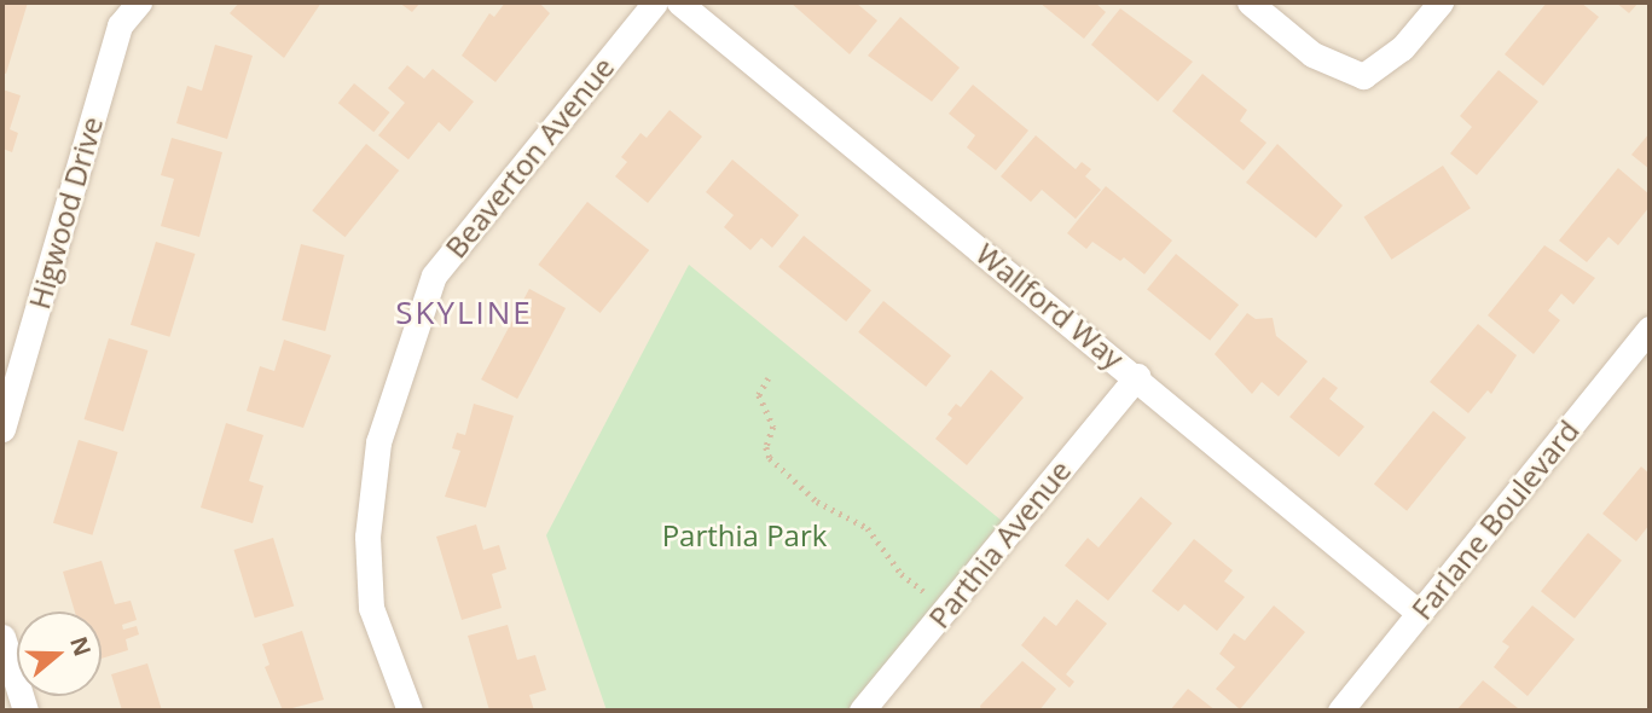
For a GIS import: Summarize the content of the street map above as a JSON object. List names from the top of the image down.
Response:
{
  "streets": {
    "street": [
      "Beaverton Avenue",
      "Higwood Drive",
      "Wallford Way",
      "Farlane Boulevard",
      "Parthia Avenue"
    ]
  },
  "crossings": [
    ["Wallford Way", "Farlane Boulevard"],
    ["Wallford Way", "Parthia Avenue"]
  ],
  "districts": ["SKYLINE"],
  "parks": ["Parthia Park"],
  "north": "right"
}
